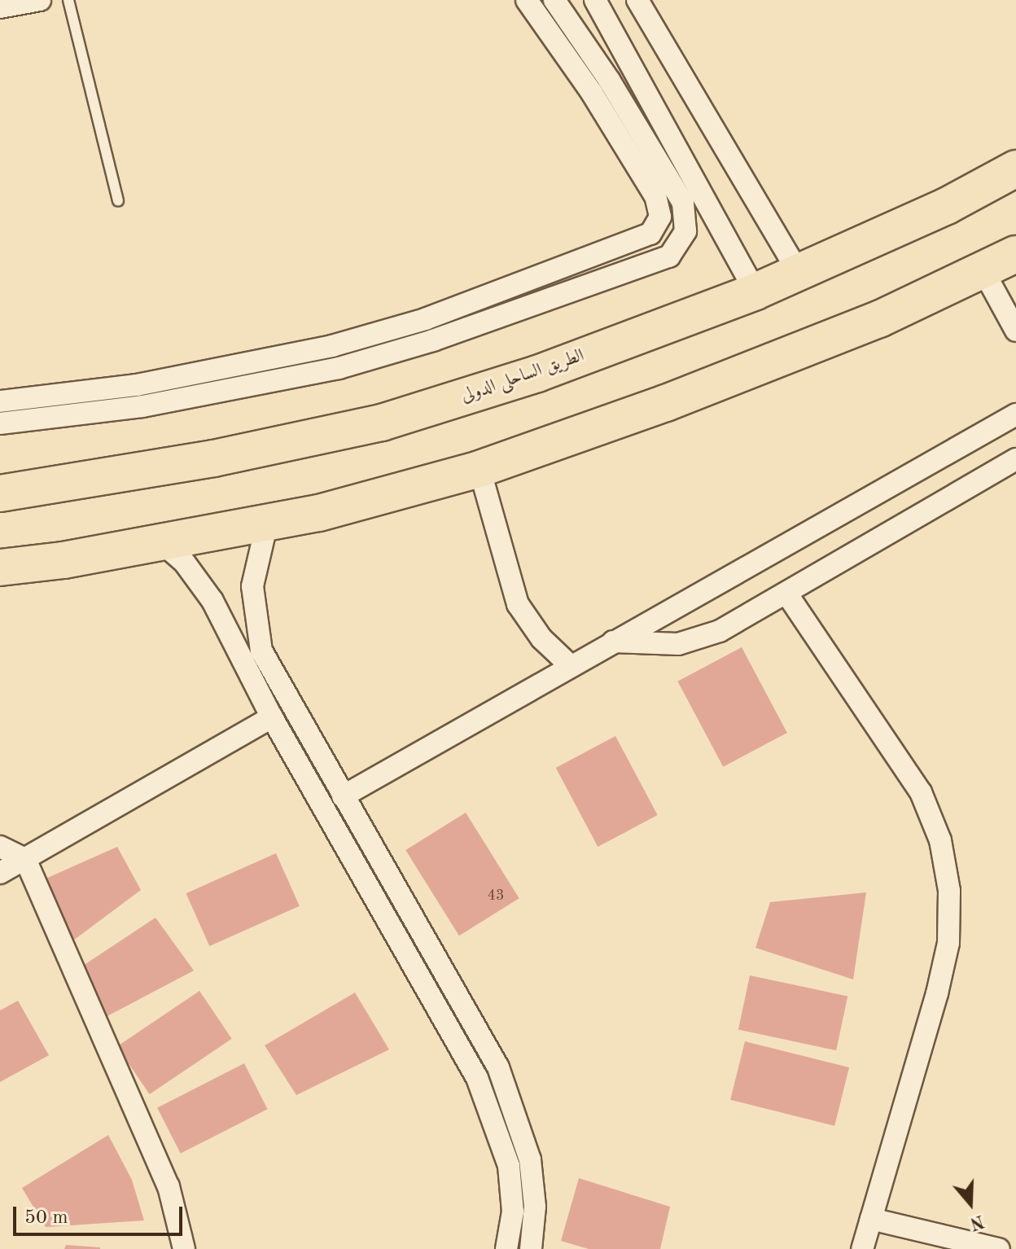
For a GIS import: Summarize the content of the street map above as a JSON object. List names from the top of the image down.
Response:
{
  "streets": {
    "highway": ["الطريق الساحلى الدولى"]
  },
  "house_numbers": ["43"],
  "scale_bar": "50 m",
  "north": "bottom"
}
